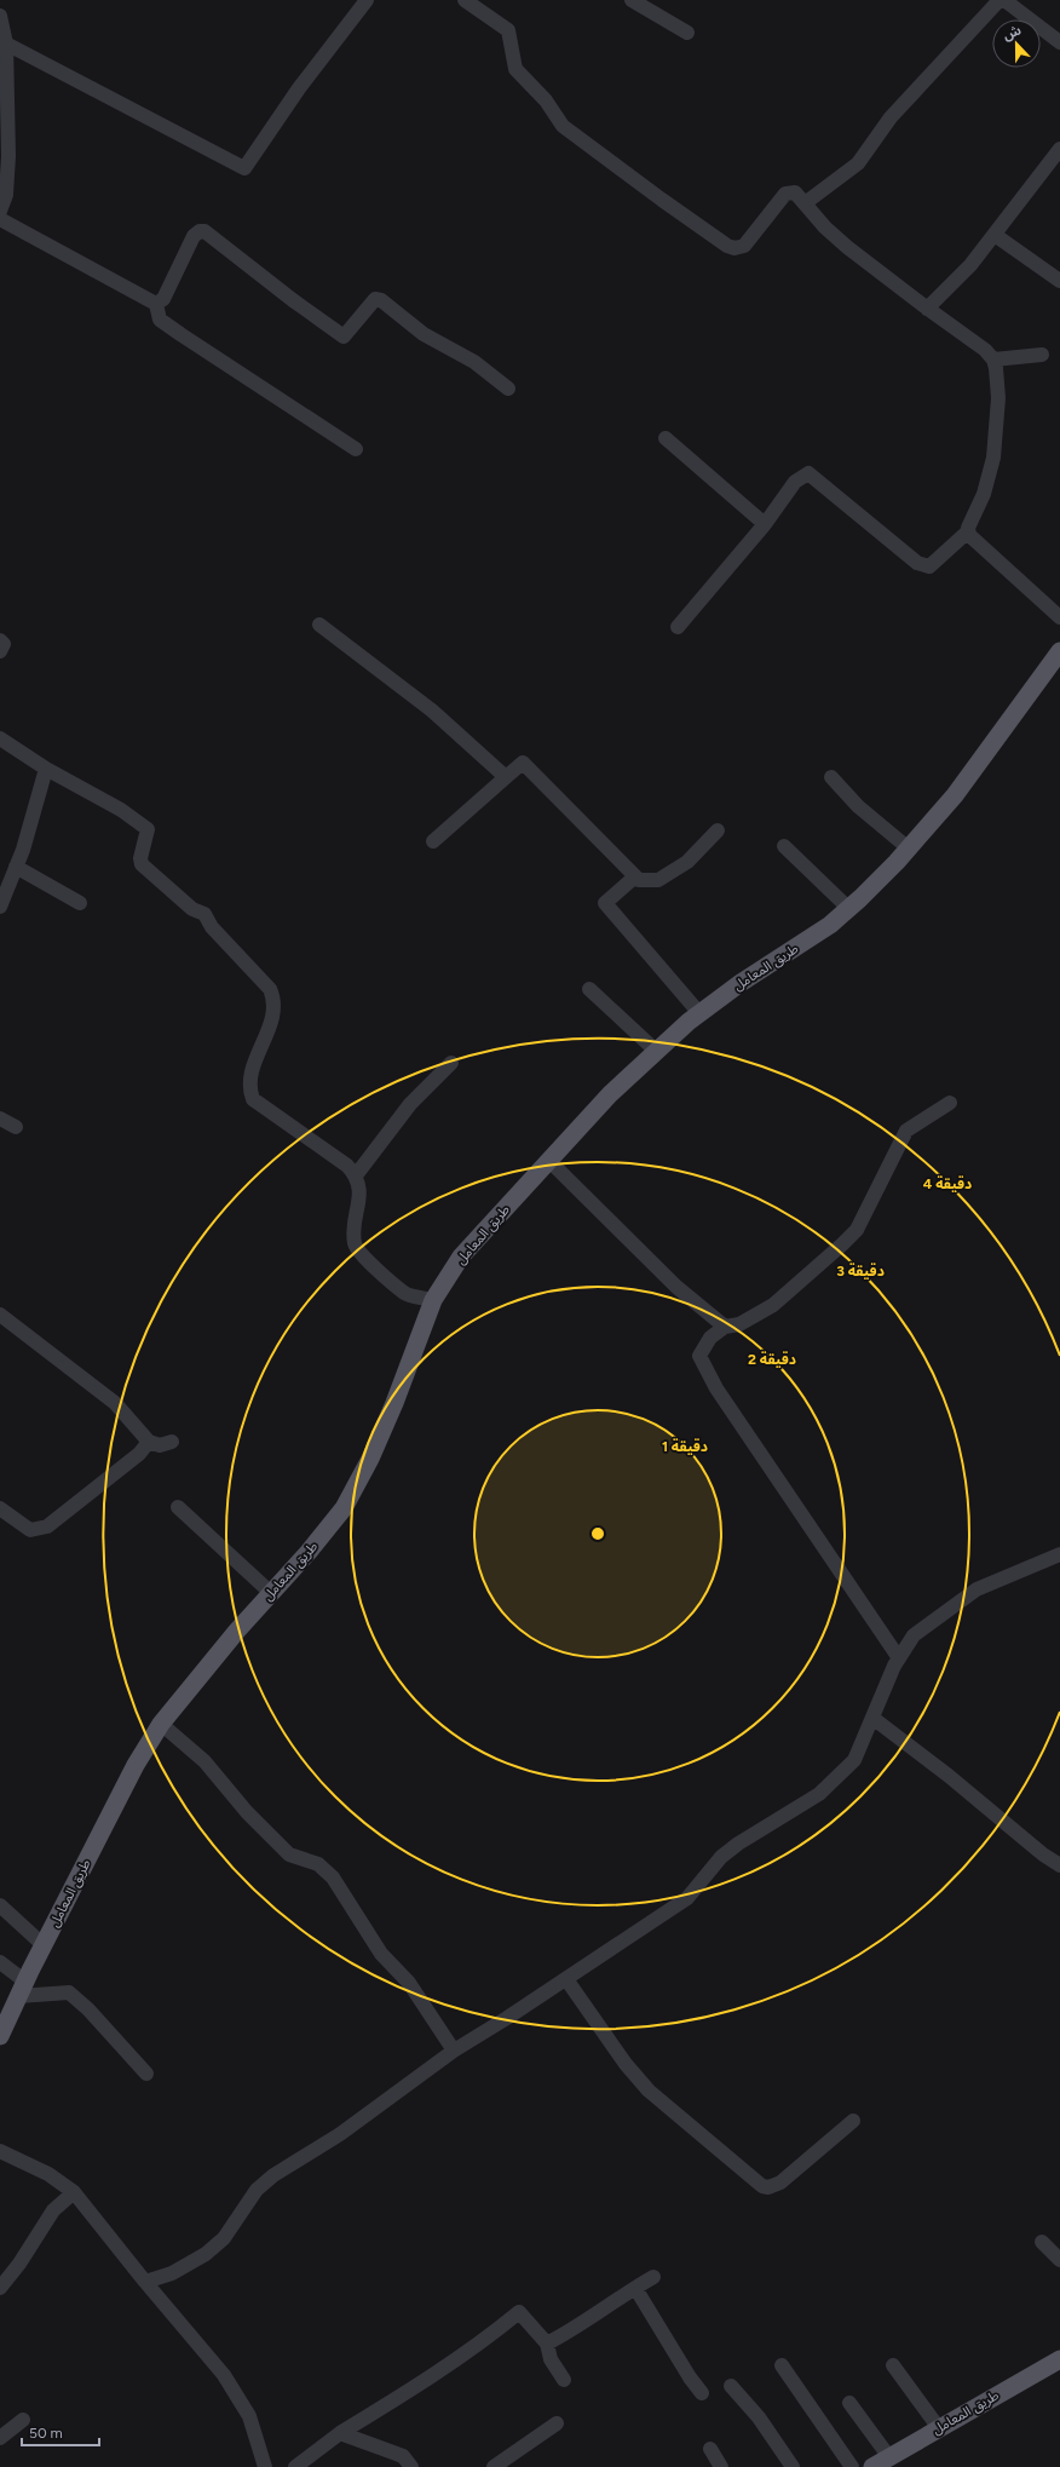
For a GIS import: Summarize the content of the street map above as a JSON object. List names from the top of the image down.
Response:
{
  "streets": {
    "main road": ["طريق المعامل"]
  },
  "scale_bar": "50 m",
  "north": "top",
  "rings": [
    "4 دقيقة",
    "3 دقيقة",
    "2 دقيقة",
    "1 دقيقة"
  ]
}
